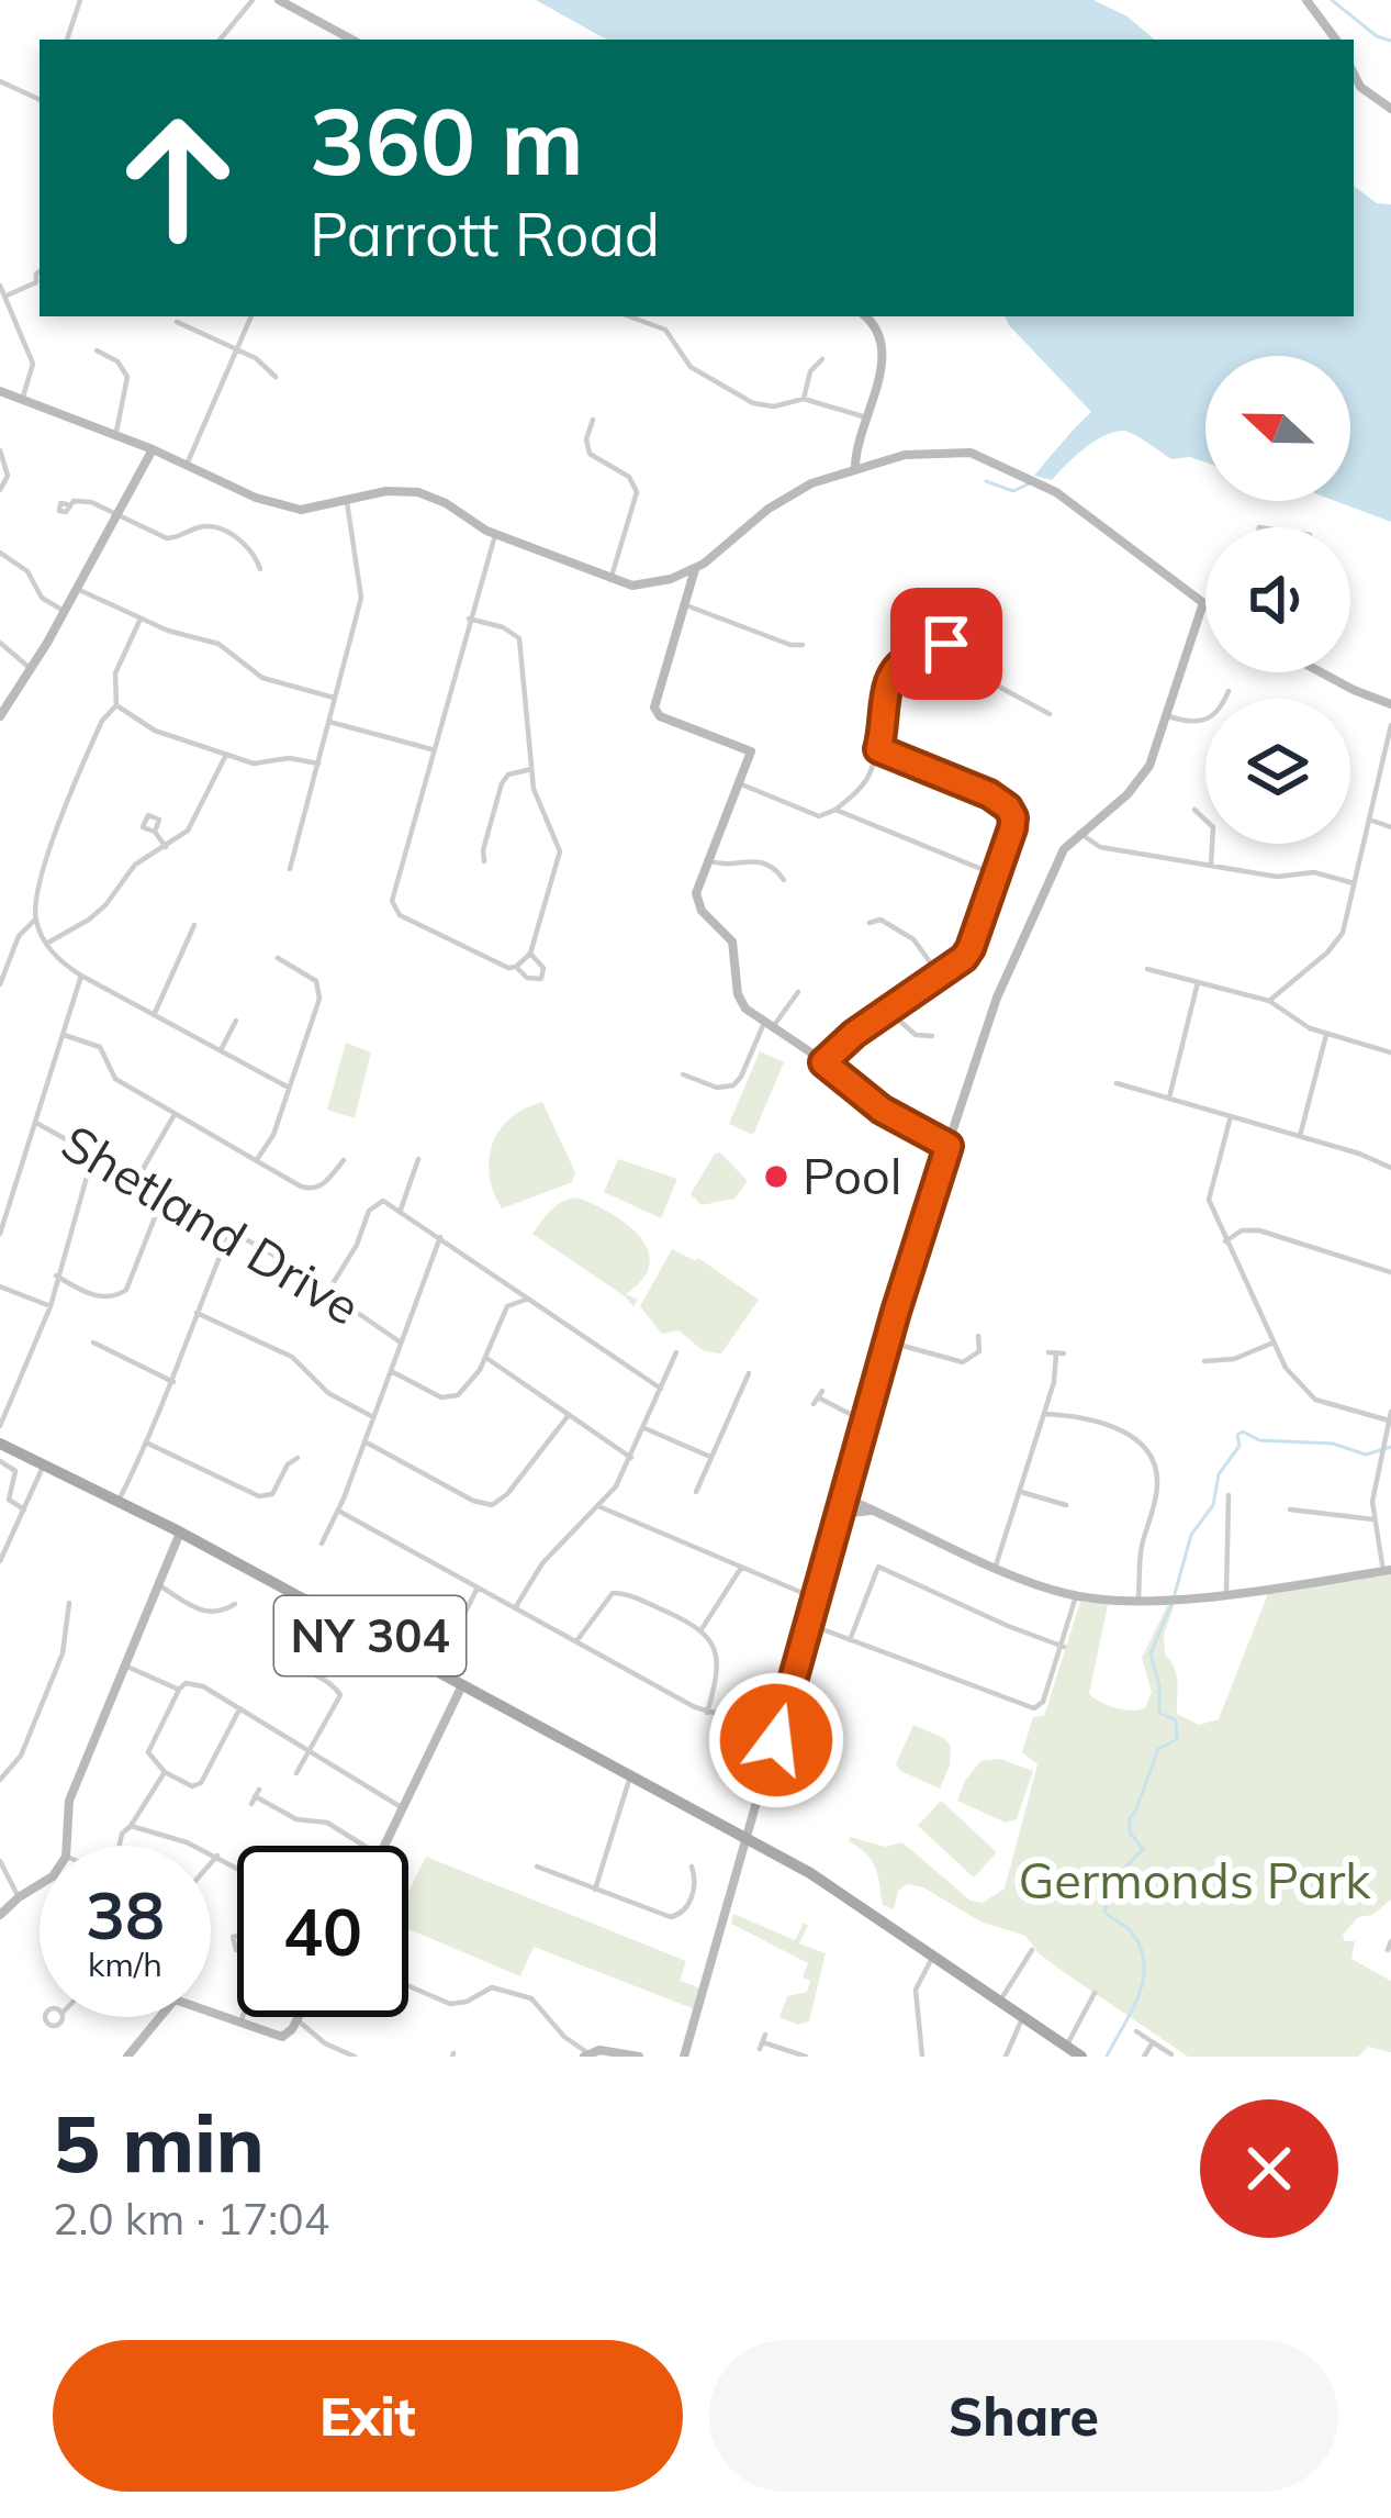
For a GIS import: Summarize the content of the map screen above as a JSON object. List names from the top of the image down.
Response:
{
  "streets": {
    "main road": ["NY 304"],
    "street": ["Shetland Drive"]
  },
  "parks": ["Germonds Park"],
  "places": ["Pool"],
  "north": "left",
  "page": {
    "turn": ["360 m", "Parrott Road"],
    "speed": "38 km/h",
    "limit": "40",
    "heading": ["5 min", "2.0 km · 17:04"],
    "buttons": ["Exit", "Share"]
  }
}
